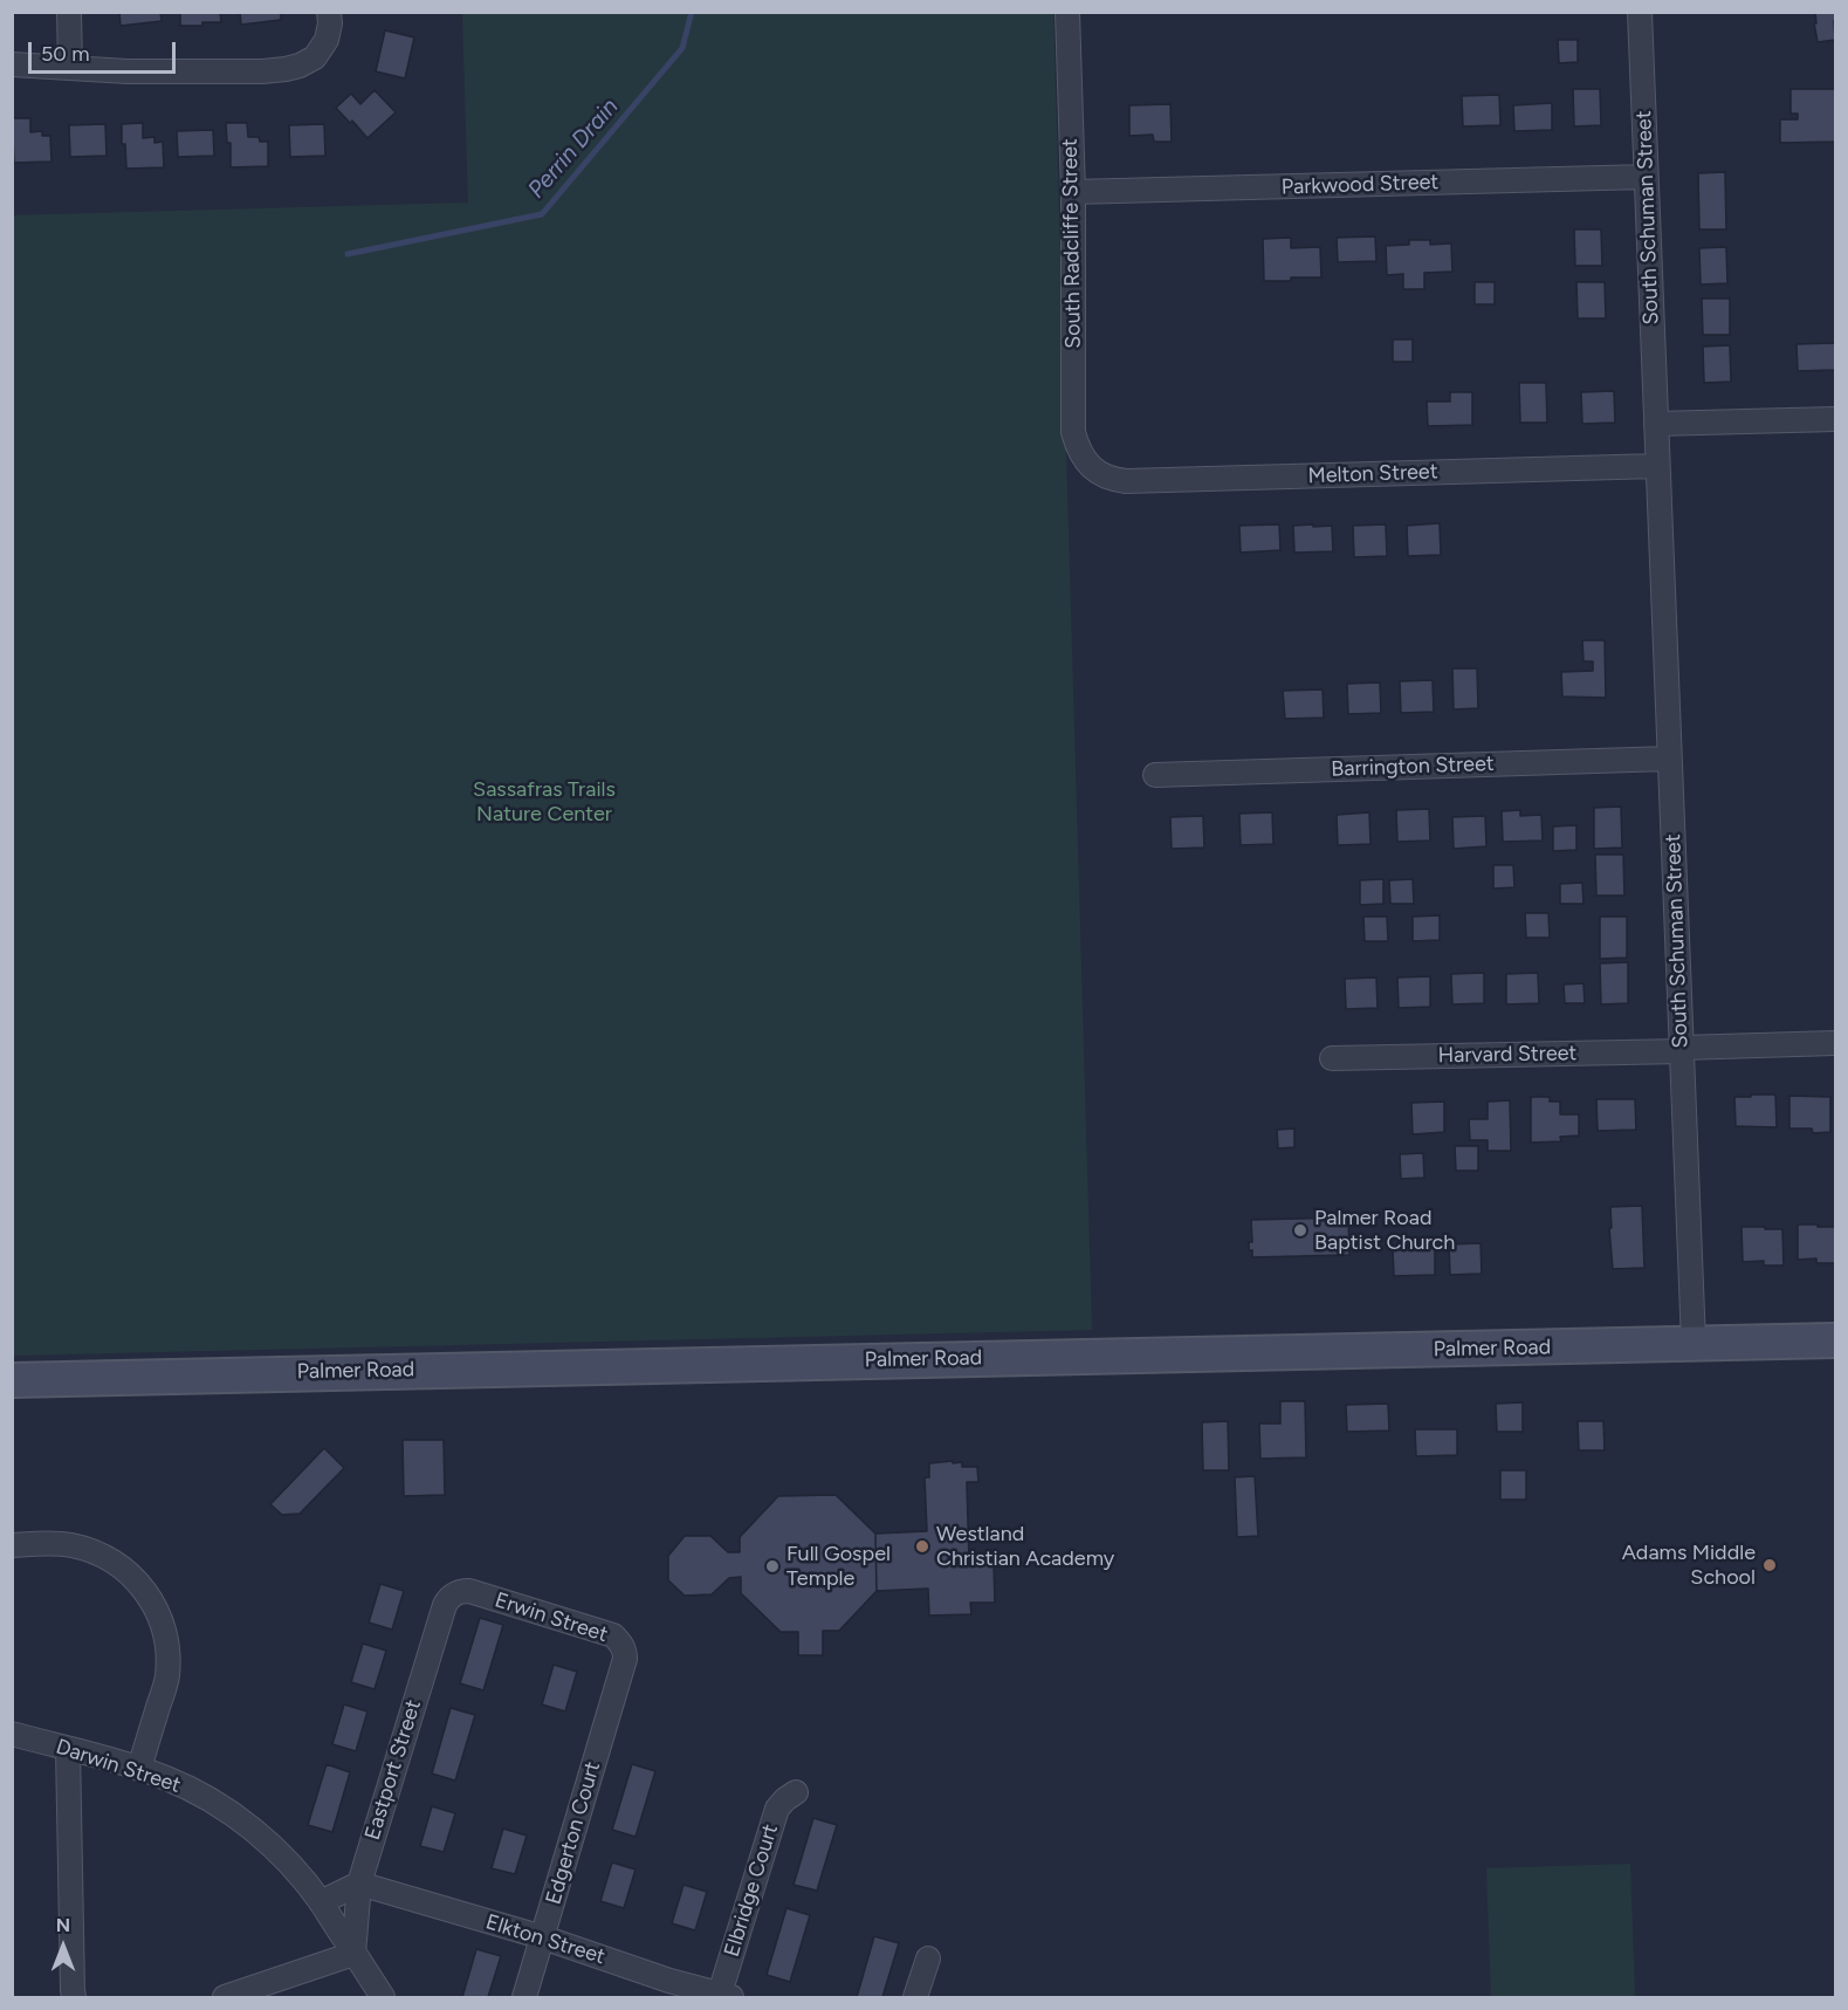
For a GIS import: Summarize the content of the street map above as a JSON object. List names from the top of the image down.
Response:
{
  "streets": {
    "street": [
      "Parkwood Street",
      "South Schuman Street",
      "South Radcliffe Street",
      "Melton Street",
      "Barrington Street",
      "Harvard Street",
      "Palmer Road",
      "Erwin Street",
      "Darwin Street",
      "Eastport Street",
      "Edgerton Court",
      "Elbridge Court",
      "Elkton Street"
    ]
  },
  "crossings": [
    ["Parkwood Street", "South Schuman Street"],
    ["Parkwood Street", "South Radcliffe Street"],
    ["South Schuman Street", "Melton Street"],
    ["South Schuman Street", "Barrington Street"],
    ["South Schuman Street", "Harvard Street"],
    ["South Schuman Street", "Palmer Road"],
    ["South Radcliffe Street", "Melton Street"],
    ["Erwin Street", "Eastport Street"],
    ["Erwin Street", "Edgerton Court"],
    ["Darwin Street", "Eastport Street"],
    ["Eastport Street", "Elkton Street"],
    ["Edgerton Court", "Elkton Street"],
    ["Elbridge Court", "Elkton Street"]
  ],
  "water": ["Perrin Drain"],
  "parks": ["Sassafras Trails Nature Center"],
  "places": [
    "Palmer Road Baptist Church",
    "Westland Christian Academy",
    "Adams Middle School",
    "Full Gospel Temple"
  ],
  "scale_bar": "50 m",
  "north": "top"
}
